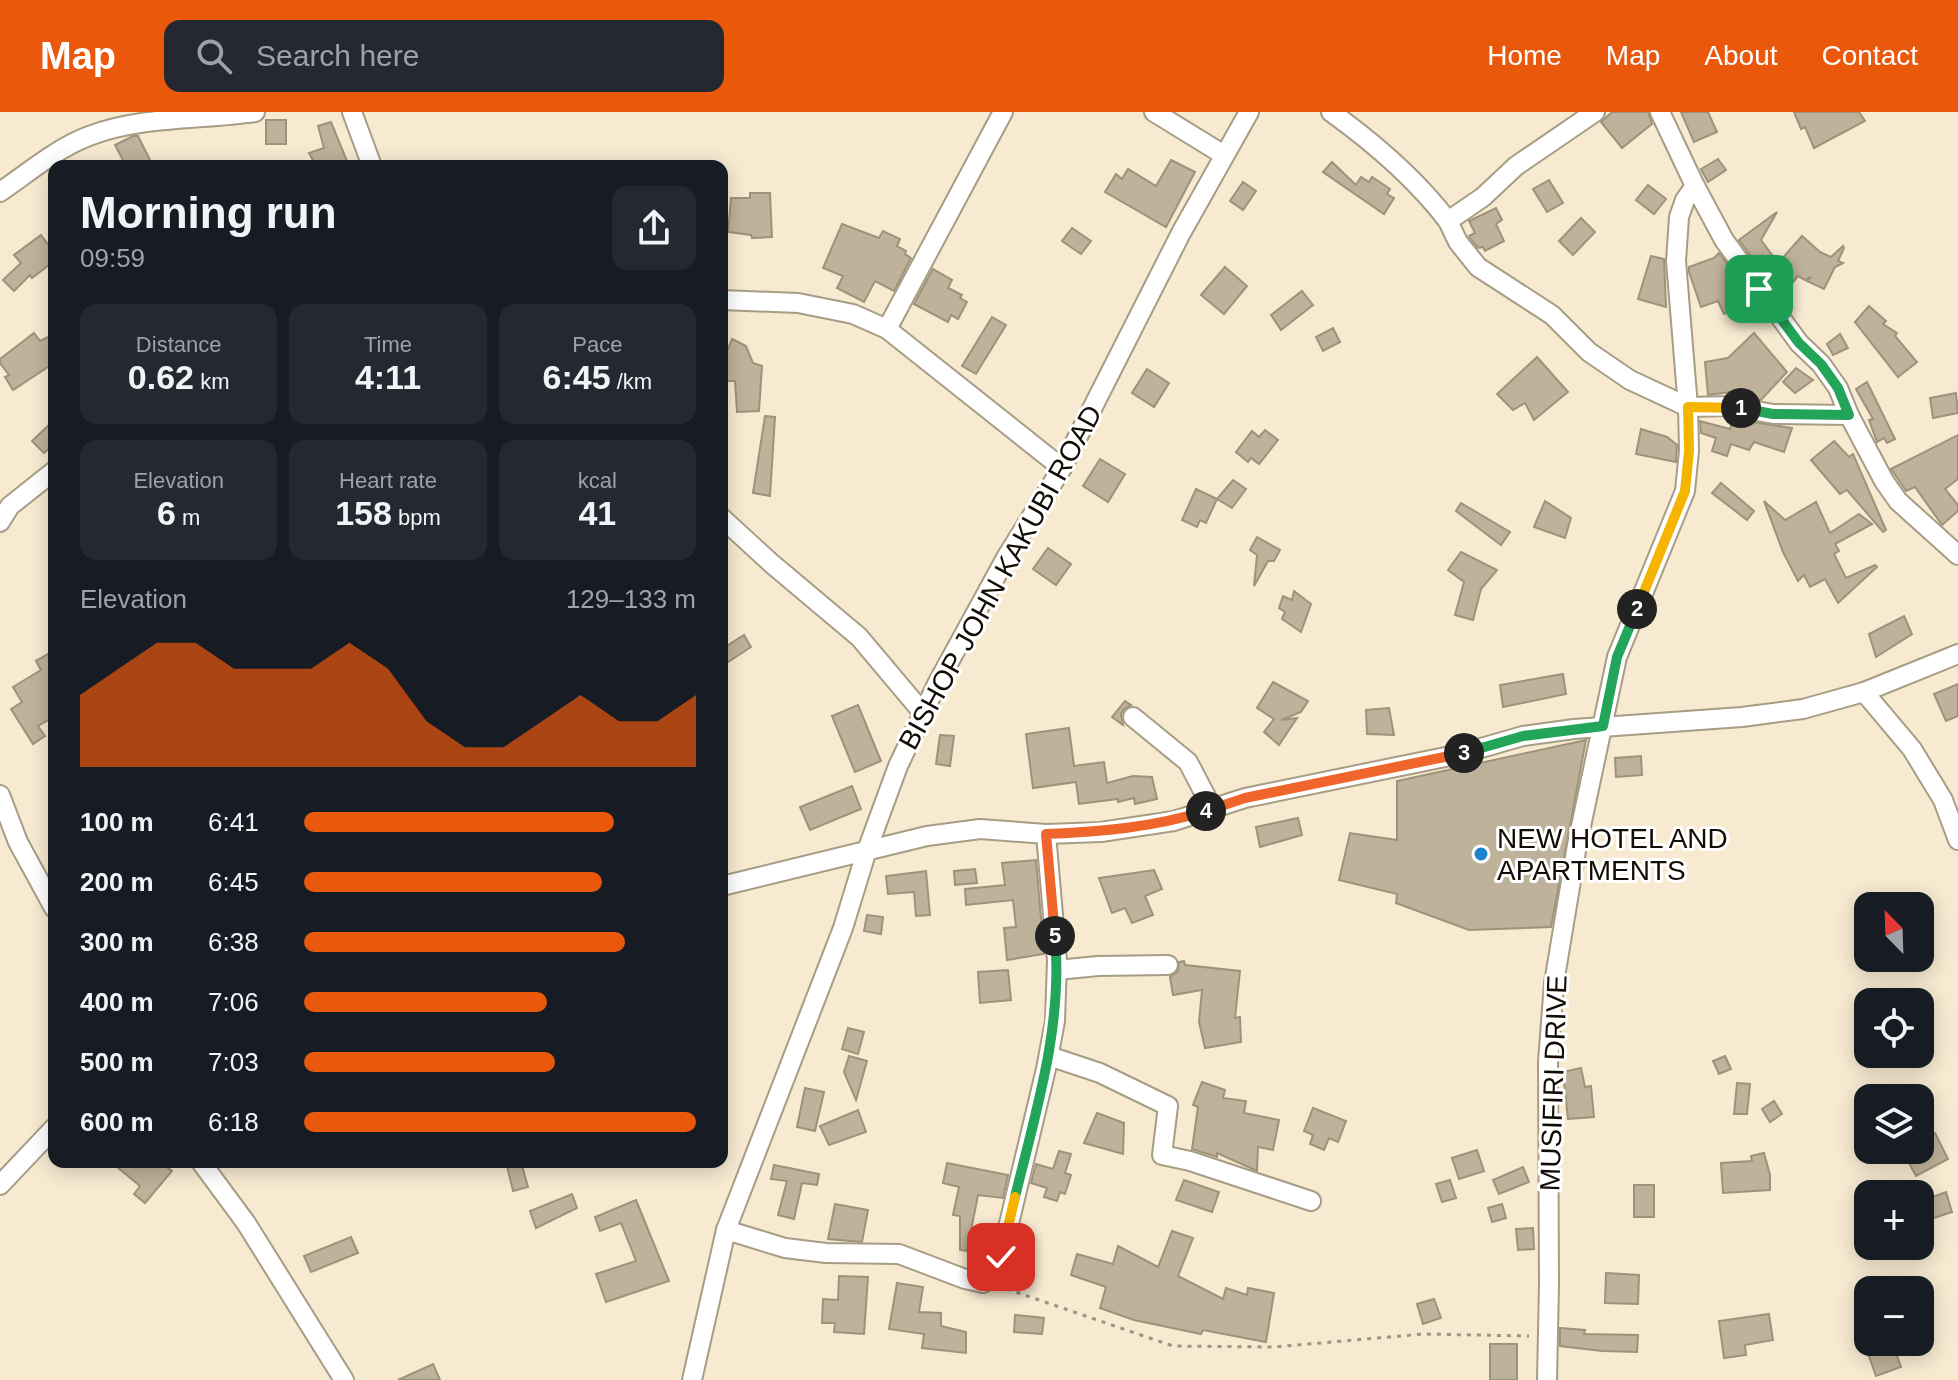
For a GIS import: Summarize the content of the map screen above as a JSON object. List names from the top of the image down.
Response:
{
  "streets": {
    "street": ["BISHOP JOHN KAKUBI ROAD", "MUSIFIRI DRIVE"]
  },
  "places": ["NEW HOTEL AND APARTMENTS"],
  "north": "top left",
  "page": {
    "header": "Map",
    "search": "Search here",
    "nav": [
      "Home",
      "Map",
      "About",
      "Contact"
    ],
    "heading": ["Morning run", "09:59"],
    "stats": [
      ["Distance", "0.62 km"],
      ["Time", "4:11"],
      ["Pace", "6:45 /km"],
      ["Elevation", "6 m"],
      ["Heart rate", "158 bpm"],
      ["kcal", "41"]
    ],
    "pins": [
      "1",
      "2",
      "3",
      "4",
      "5"
    ],
    "chart": ["Elevation", "129–133 m"],
    "list": [
      {
        "name": "100 m",
        "note": "6:41"
      },
      {
        "name": "200 m",
        "note": "6:45"
      },
      {
        "name": "300 m",
        "note": "6:38"
      },
      {
        "name": "400 m",
        "note": "7:06"
      },
      {
        "name": "500 m",
        "note": "7:03"
      },
      {
        "name": "600 m",
        "note": "6:18"
      }
    ],
    "map_buttons": ["+", "−"]
  }
}
